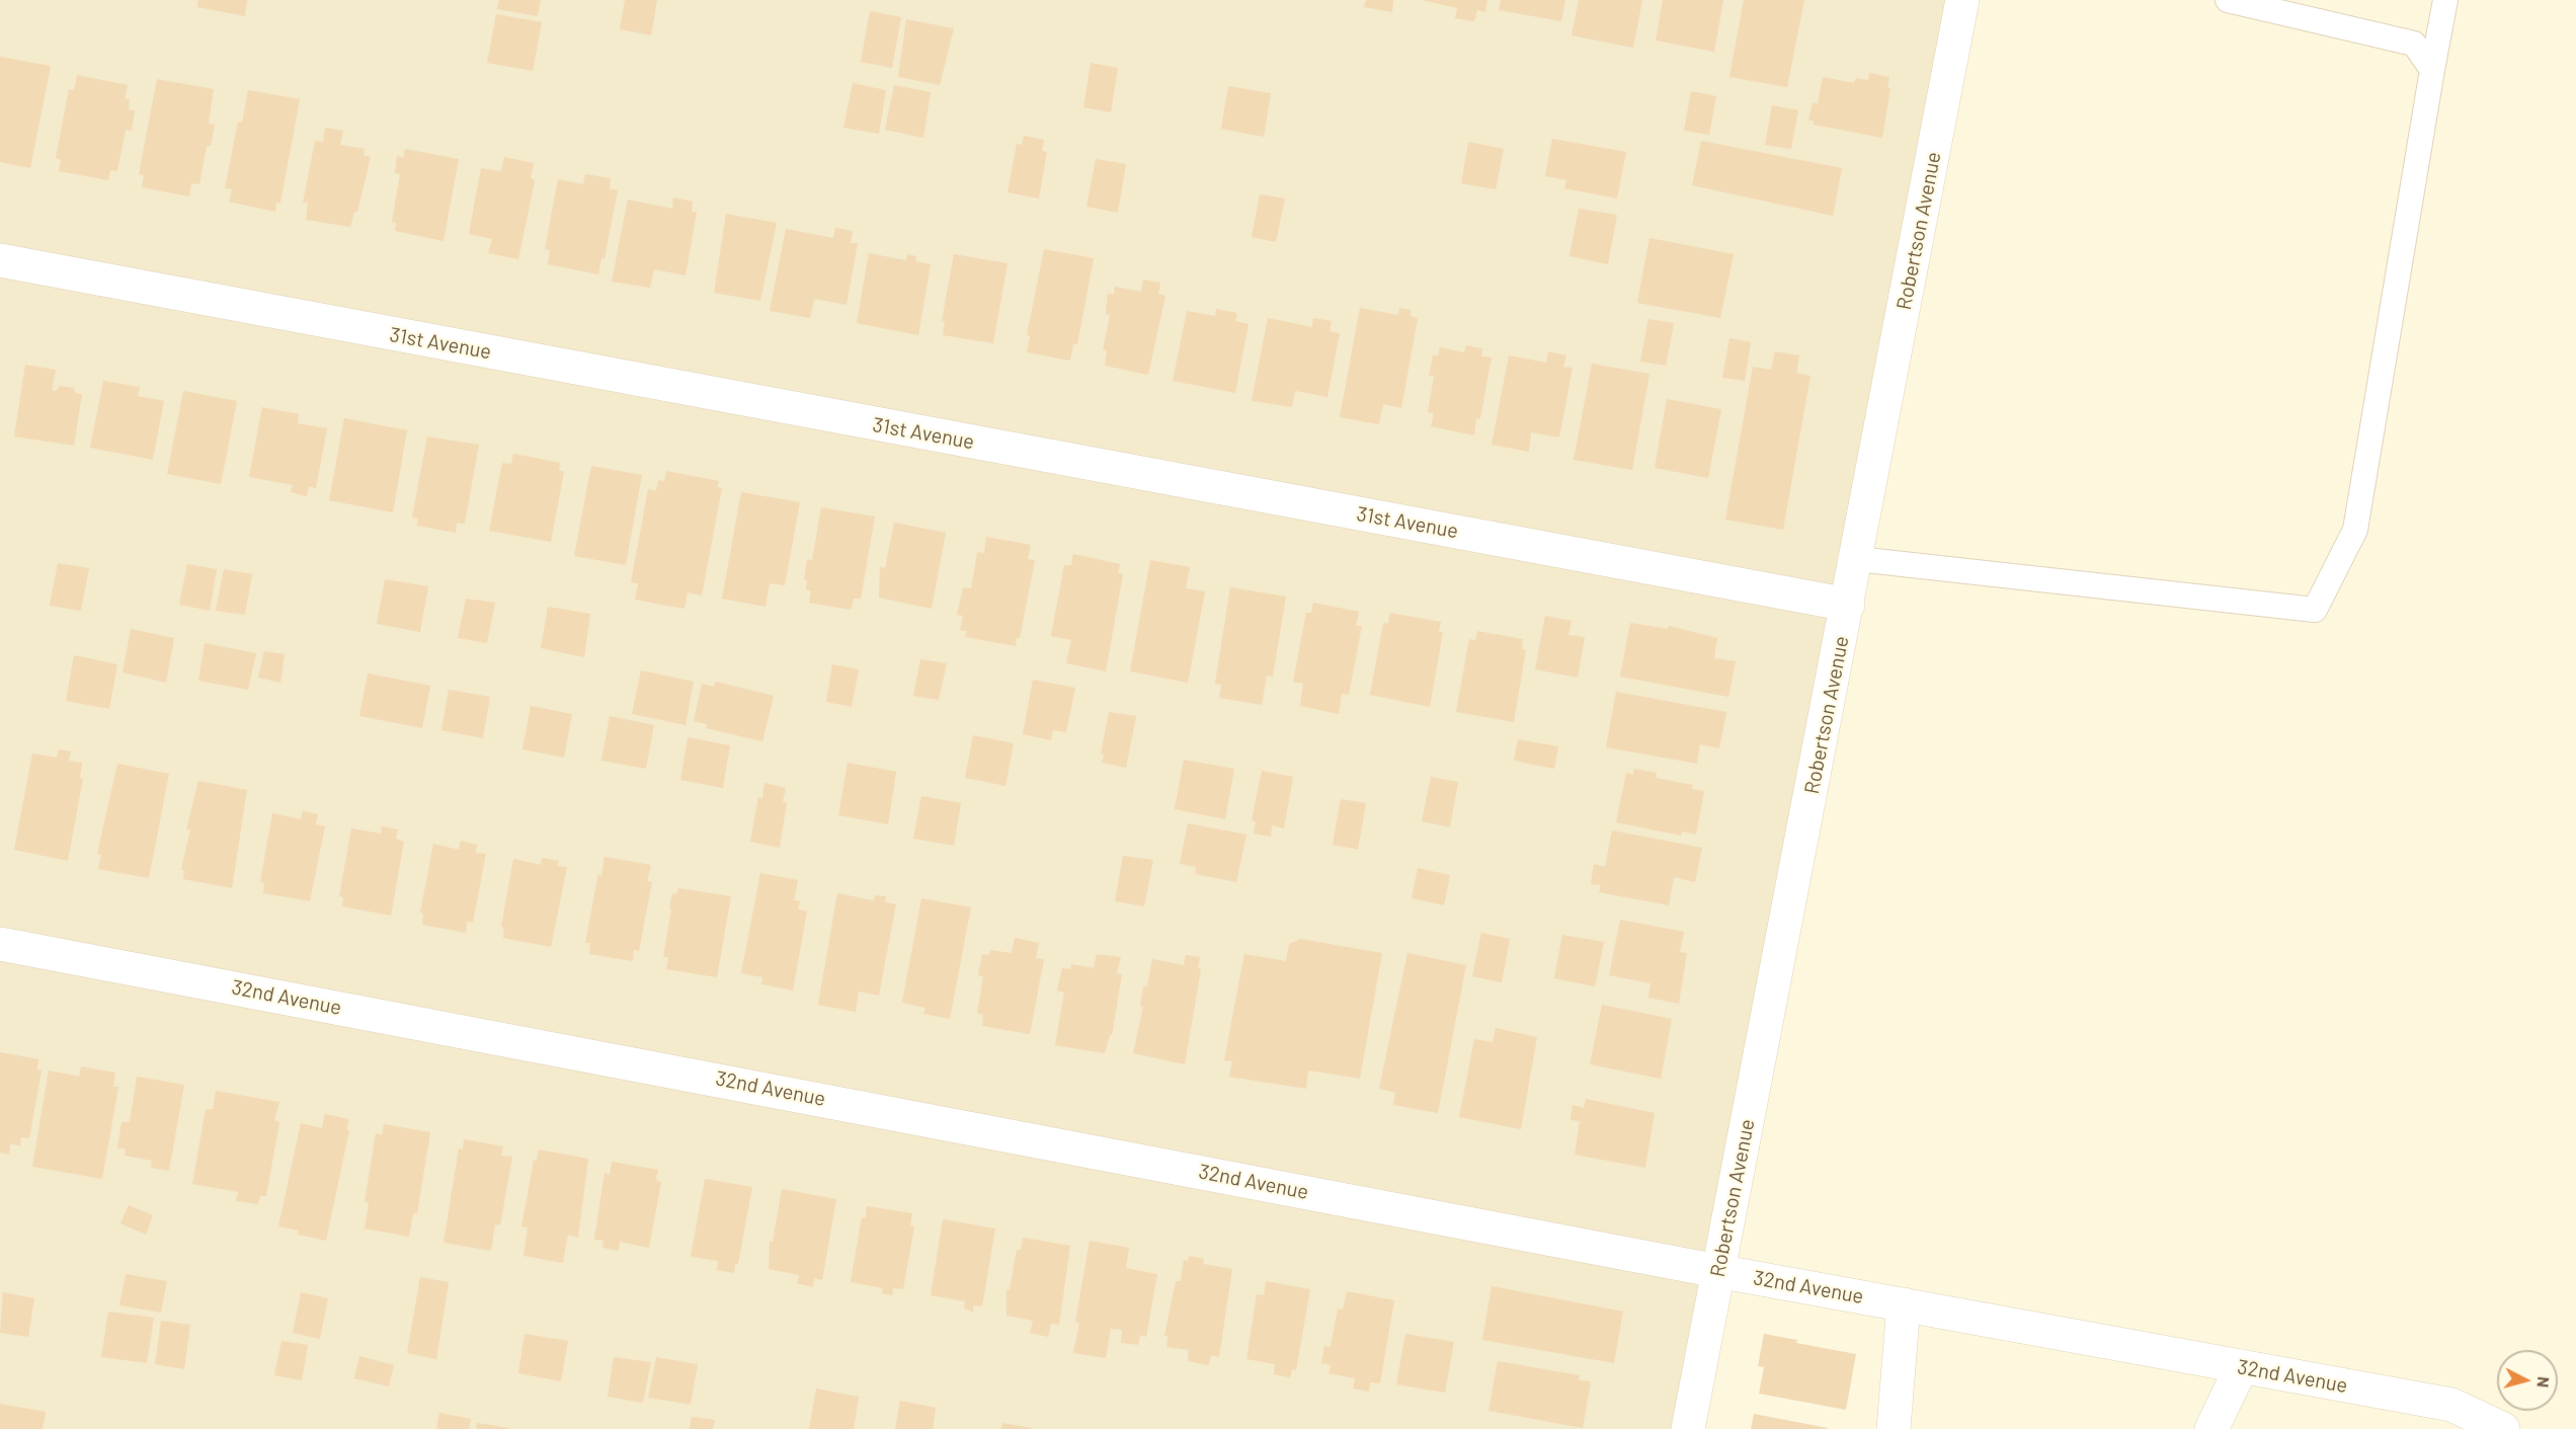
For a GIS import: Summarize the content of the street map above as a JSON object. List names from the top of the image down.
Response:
{
  "streets": {
    "street": ["Robertson Avenue", "31st Avenue", "32nd Avenue"]
  },
  "crossings": [
    ["Robertson Avenue", "31st Avenue"],
    ["Robertson Avenue", "32nd Avenue"]
  ],
  "north": "right"
}
